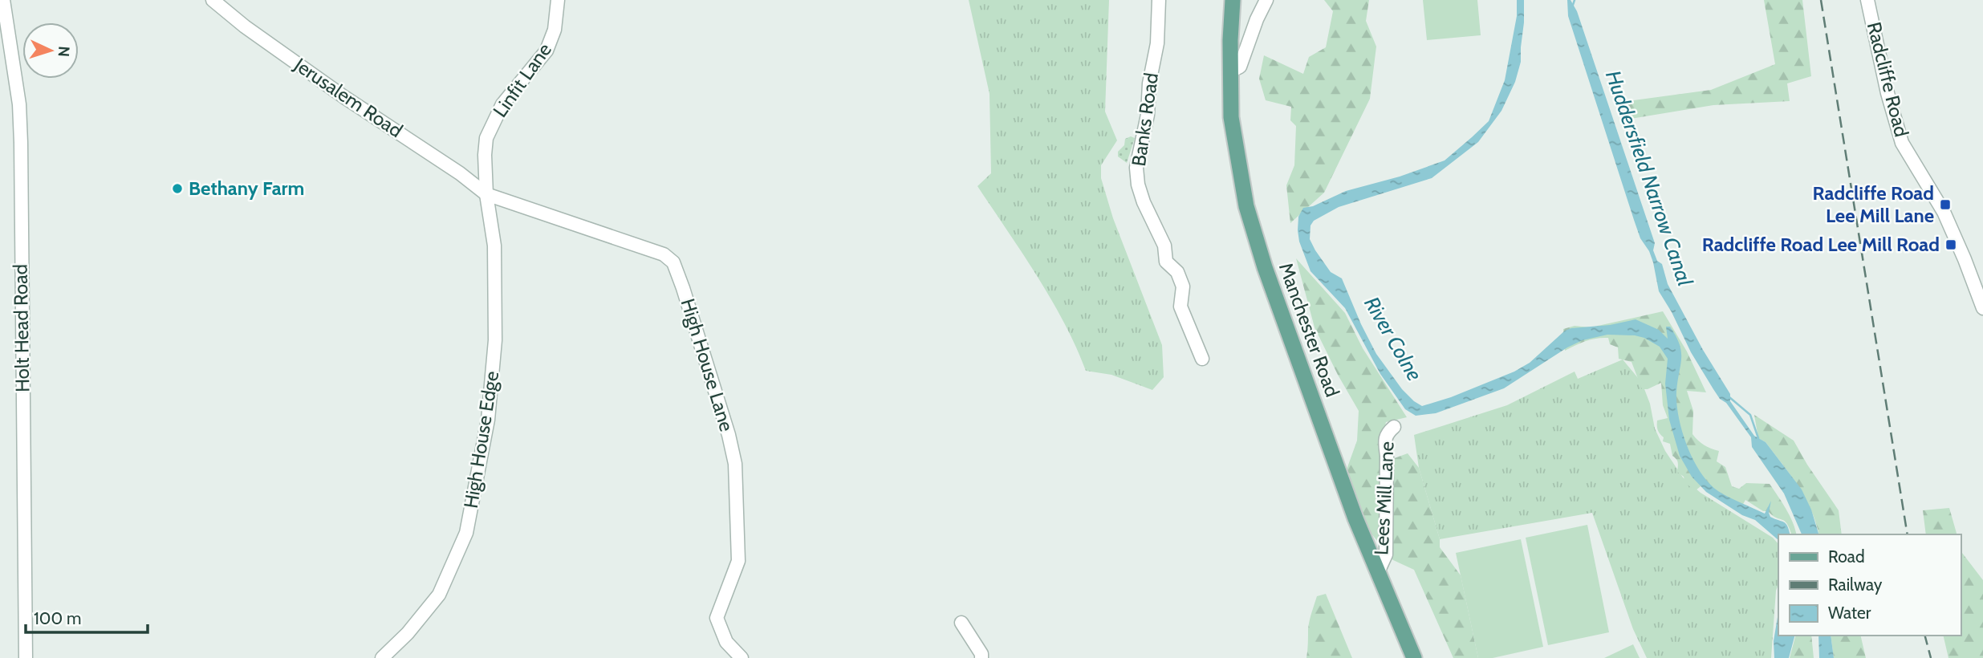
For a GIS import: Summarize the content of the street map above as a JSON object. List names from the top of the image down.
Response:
{
  "streets": {
    "main road": ["Manchester Road"],
    "street": [
      "Radcliffe Road",
      "Linfit Lane",
      "Jerusalem Road",
      "Banks Road",
      "Holt Head Road",
      "High House Lane",
      "High House Edge",
      "Lees Mill Lane"
    ]
  },
  "crossings": [
    ["Linfit Lane", "Jerusalem Road"],
    ["Linfit Lane", "High House Lane"],
    ["Linfit Lane", "High House Edge"],
    ["Jerusalem Road", "High House Lane"],
    ["Jerusalem Road", "High House Edge"],
    ["Manchester Road", "Lees Mill Lane"],
    ["High House Lane", "High House Edge"]
  ],
  "water": ["Huddersfield Narrow Canal", "River Colne"],
  "places": {
    "other": ["Bethany Farm"],
    "transit": ["Radcliffe Road Lee Mill Lane", "Radcliffe Road Lee Mill Road"]
  },
  "legend": ["Road", "Railway", "Water"],
  "scale_bar": "100 m",
  "north": "right"
}
